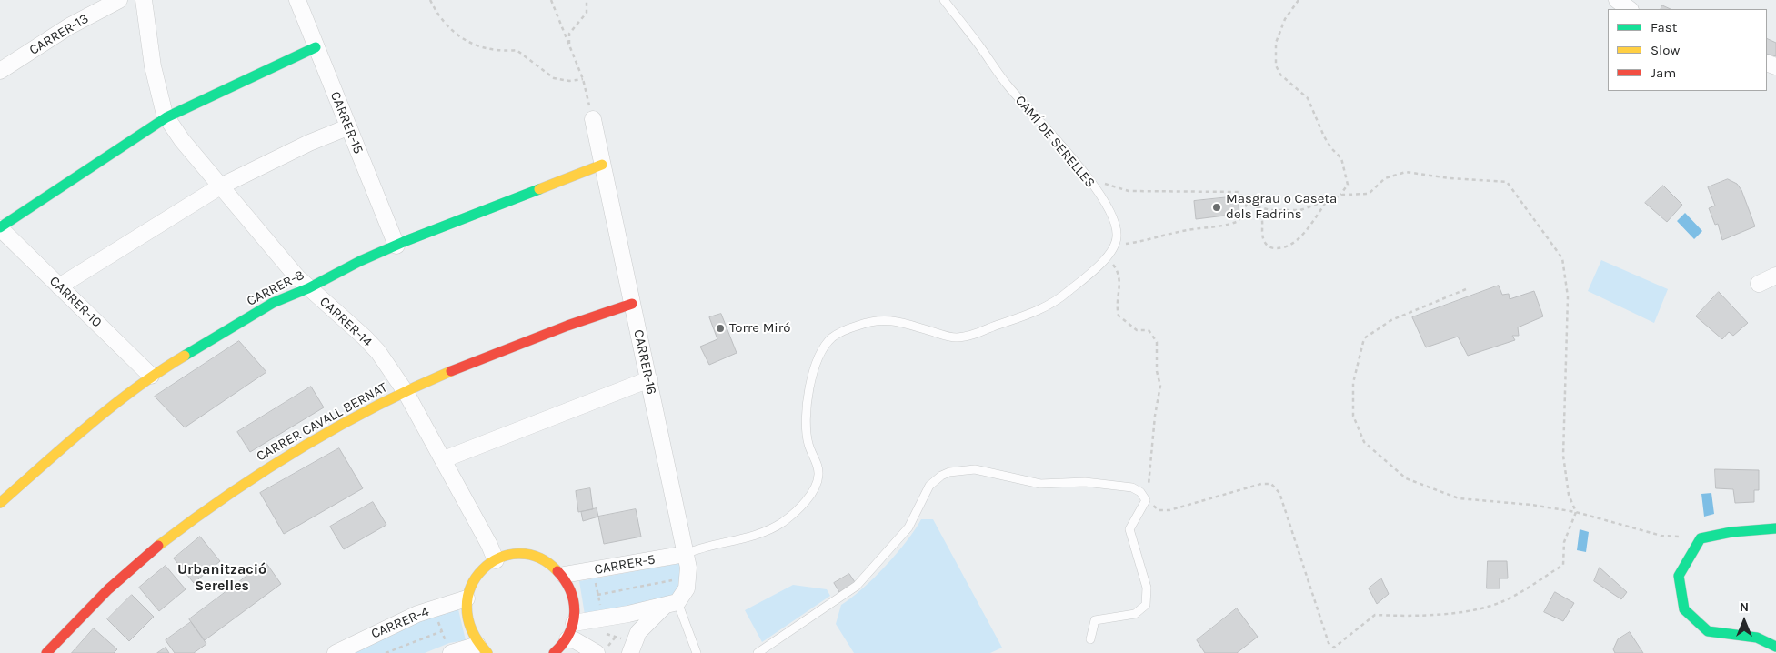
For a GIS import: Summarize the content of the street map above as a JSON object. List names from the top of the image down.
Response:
{
  "streets": {
    "street": [
      "CARRER-13",
      "CARRER-15",
      "CARRER-8",
      "CARRER-10",
      "CARRER-14",
      "CARRER-16",
      "CARRER CAVALL BERNAT",
      "CARRER-5",
      "CARRER-4"
    ],
    "lane": ["CAMÍ DE SERELLES"]
  },
  "crossings": [
    ["CARRER-15", "CARRER-8"],
    ["CARRER-8", "CARRER-10"],
    ["CARRER-8", "CARRER-14"],
    ["CARRER-8", "CARRER-16"],
    ["CARRER-14", "CARRER CAVALL BERNAT"],
    ["CARRER-16", "CARRER CAVALL BERNAT"],
    ["CARRER-16", "CARRER-5"]
  ],
  "districts": ["Urbanització Serelles"],
  "places": ["Masgrau o Caseta dels Fadrins", "Torre Miró"],
  "legend": ["Fast", "Slow", "Jam"],
  "north": "top"
}
